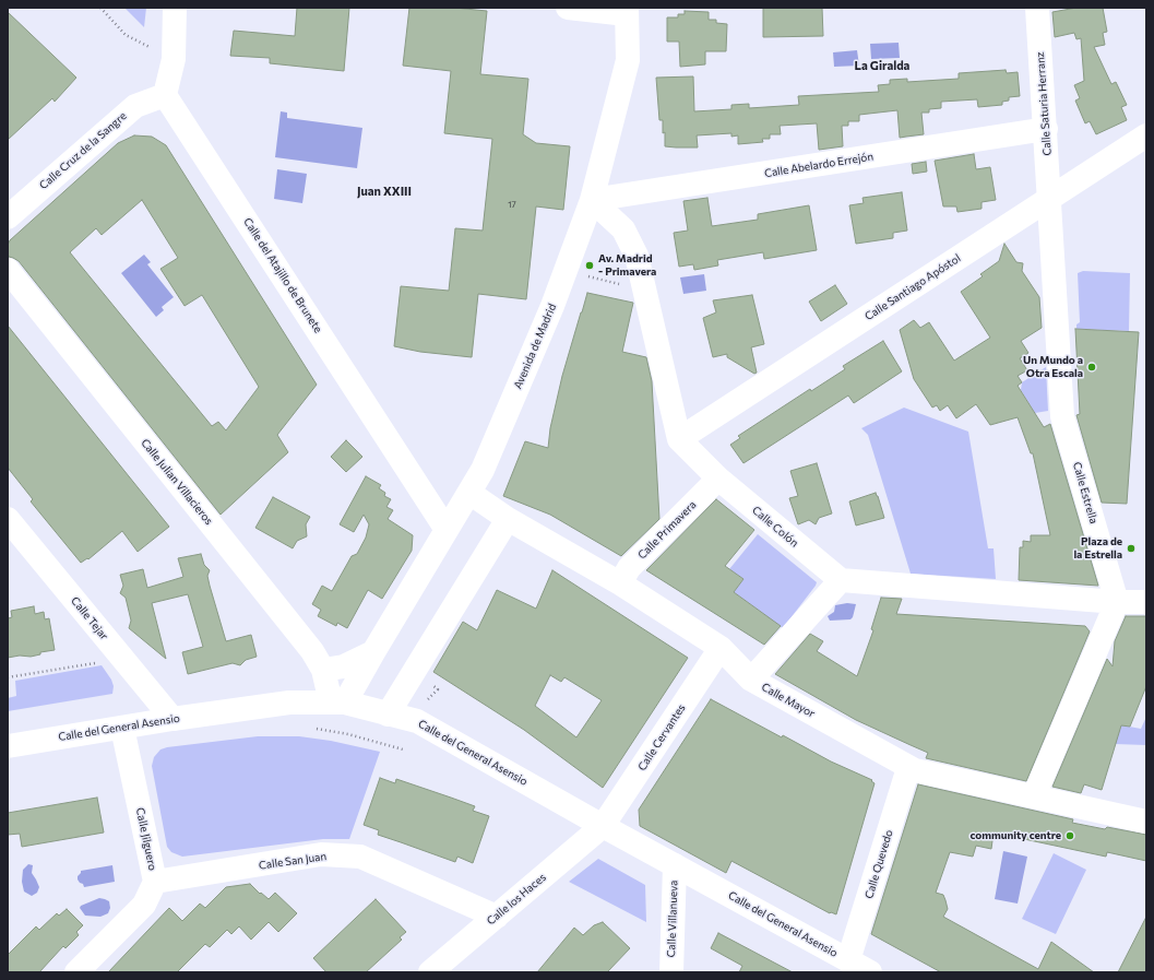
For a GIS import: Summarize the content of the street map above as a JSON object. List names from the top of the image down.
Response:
{
  "streets": {
    "street": [
      "Calle Saturia Herranz",
      "Calle Cruz de la Sangre",
      "Calle Abelardo Errejón",
      "Calle del Atajillo de Brunete",
      "Calle Santiago Apóstol",
      "Avenida de Madrid",
      "Calle Julian Villacieros",
      "Calle Estrella",
      "Calle Colón",
      "Calle Primavera",
      "Calle Tejar",
      "Calle Mayor",
      "Calle del General Asensio",
      "Calle Cervantes",
      "Calle Jilguero",
      "Calle San Juan",
      "Calle Quevedo",
      "Calle los Haces",
      "Calle Villanueva"
    ]
  },
  "crossings": [
    ["Calle Saturia Herranz", "Calle Abelardo Errejón"],
    ["Calle Saturia Herranz", "Calle Santiago Apóstol"],
    ["Calle Saturia Herranz", "Calle Estrella"],
    ["Calle Cruz de la Sangre", "Calle del Atajillo de Brunete"],
    ["Calle Abelardo Errejón", "Avenida de Madrid"],
    ["Calle del Atajillo de Brunete", "Avenida de Madrid"],
    ["Calle Santiago Apóstol", "Calle Estrella"],
    ["Calle Santiago Apóstol", "Calle Colón"],
    ["Avenida de Madrid", "Calle Julian Villacieros"],
    ["Avenida de Madrid", "Calle Mayor"],
    ["Avenida de Madrid", "Calle del General Asensio"],
    ["Calle Julian Villacieros", "Calle del General Asensio"],
    ["Calle Colón", "Calle Primavera"],
    ["Calle Primavera", "Calle Mayor"],
    ["Calle Tejar", "Calle del General Asensio"],
    ["Calle Mayor", "Calle Cervantes"],
    ["Calle Mayor", "Calle Quevedo"],
    ["Calle del General Asensio", "Calle Cervantes"],
    ["Calle del General Asensio", "Calle Jilguero"],
    ["Calle del General Asensio", "Calle Quevedo"],
    ["Calle del General Asensio", "Calle los Haces"],
    ["Calle del General Asensio", "Calle Villanueva"],
    ["Calle Cervantes", "Calle los Haces"],
    ["Calle Jilguero", "Calle San Juan"],
    ["Calle San Juan", "Calle los Haces"]
  ],
  "districts": ["La Giralda", "Juan XXIII"],
  "places": [
    "Av. Madrid - Primavera",
    "Un Mundo a Otra Escala",
    "Plaza de la Estrella",
    "community centre"
  ],
  "house_numbers": ["17"]
}
